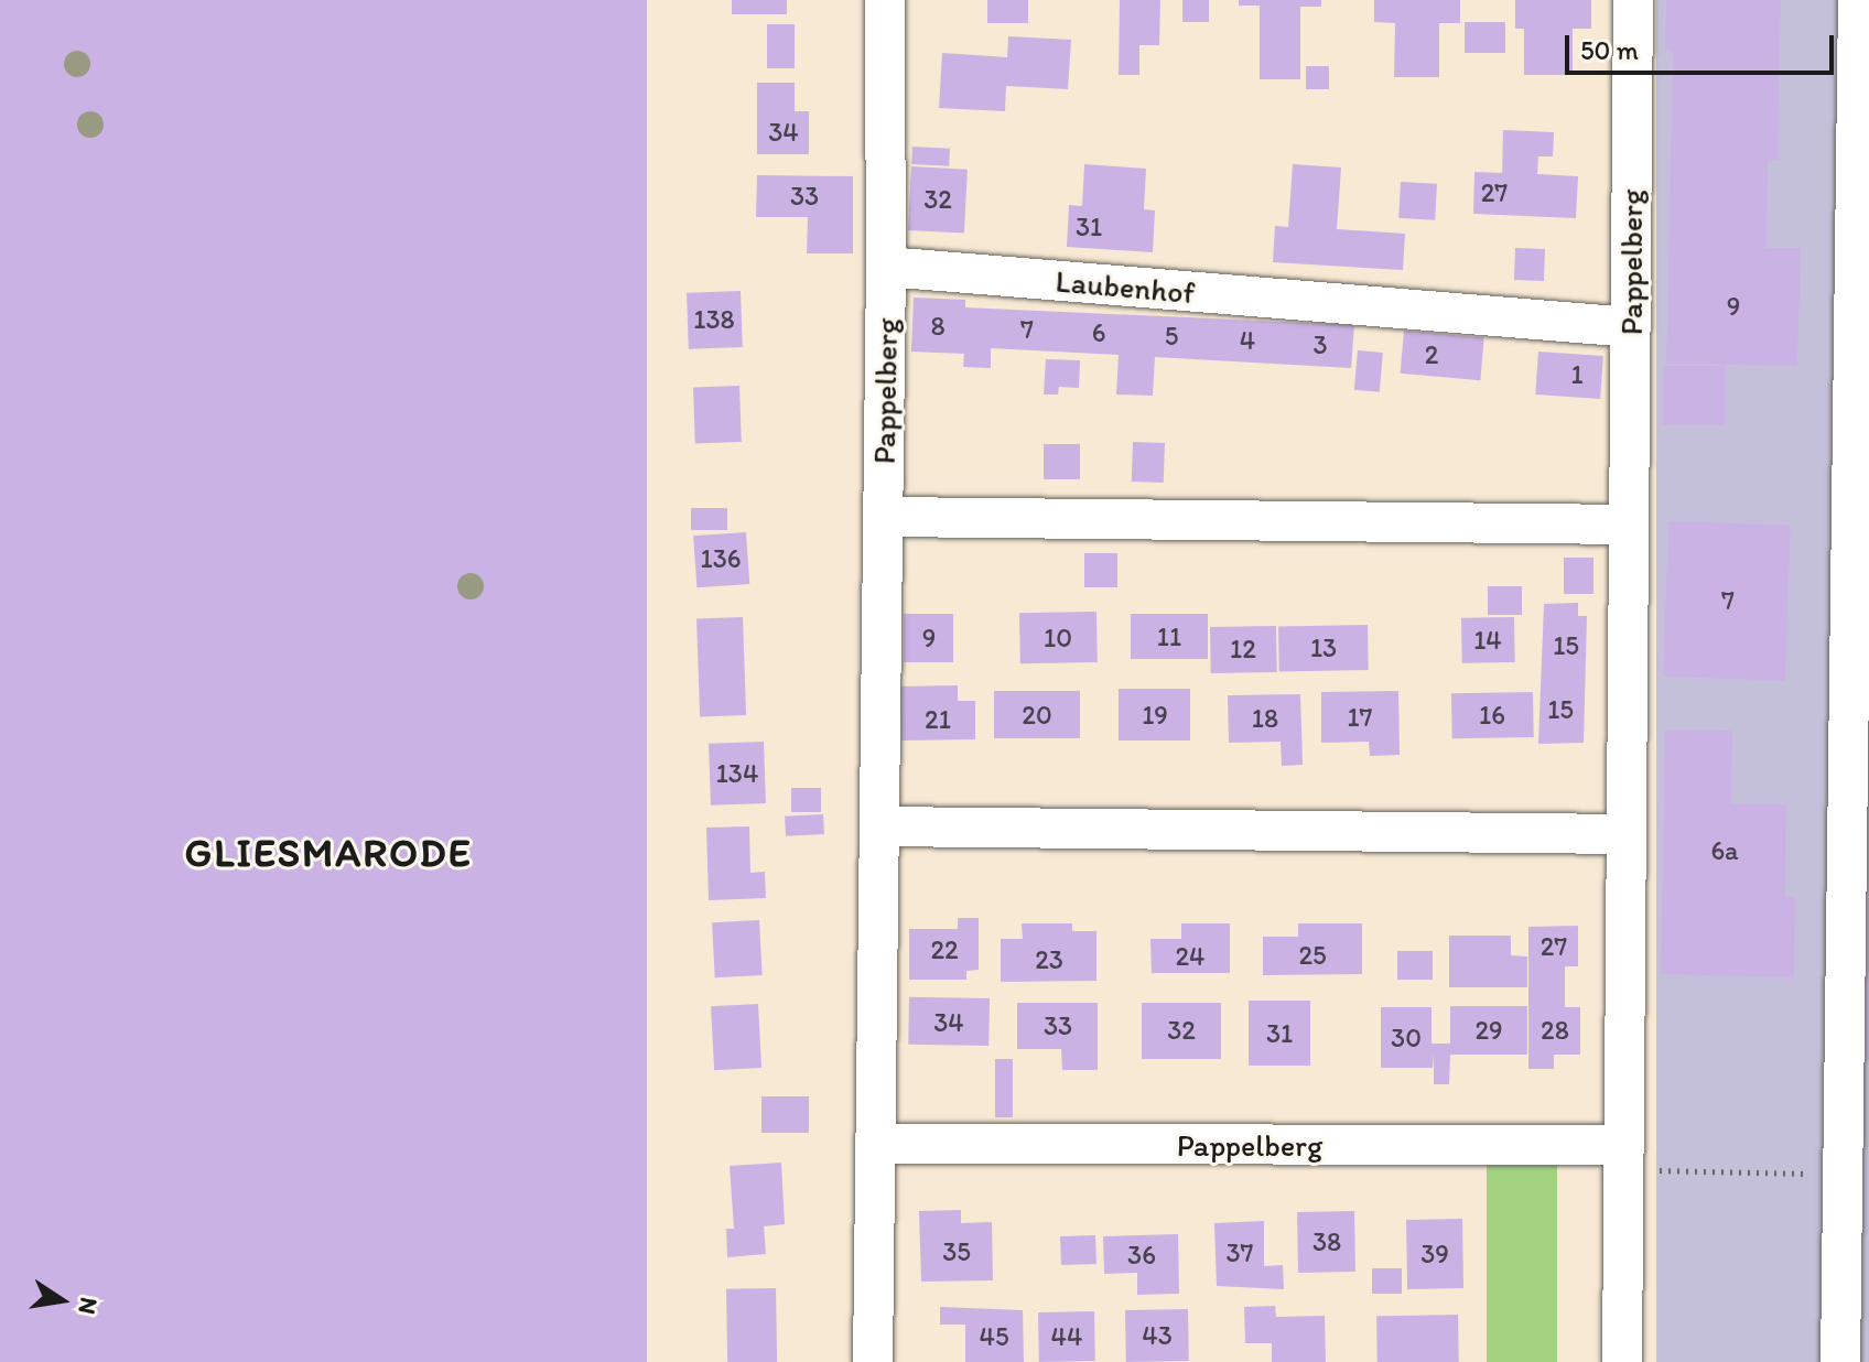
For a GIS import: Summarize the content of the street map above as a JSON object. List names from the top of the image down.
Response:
{
  "streets": {
    "street": ["Pappelberg", "Laubenhof"]
  },
  "crossings": [
    ["Pappelberg", "Laubenhof"]
  ],
  "districts": ["GLIESMARODE"],
  "house_numbers": [
    "34",
    "27",
    "33",
    "32",
    "31",
    "9",
    "138",
    "8",
    "7",
    "6",
    "5",
    "4",
    "3",
    "2",
    "1",
    "136",
    "7",
    "11",
    "9",
    "10",
    "14",
    "15",
    "13",
    "12",
    "15",
    "20",
    "19",
    "16",
    "17",
    "18",
    "21",
    "134",
    "6a",
    "27",
    "22",
    "25",
    "24",
    "23",
    "34",
    "33",
    "32",
    "29",
    "28",
    "31",
    "30",
    "38",
    "35",
    "37",
    "39",
    "36",
    "43",
    "45",
    "44"
  ],
  "scale_bar": "50 m",
  "north": "right"
}
